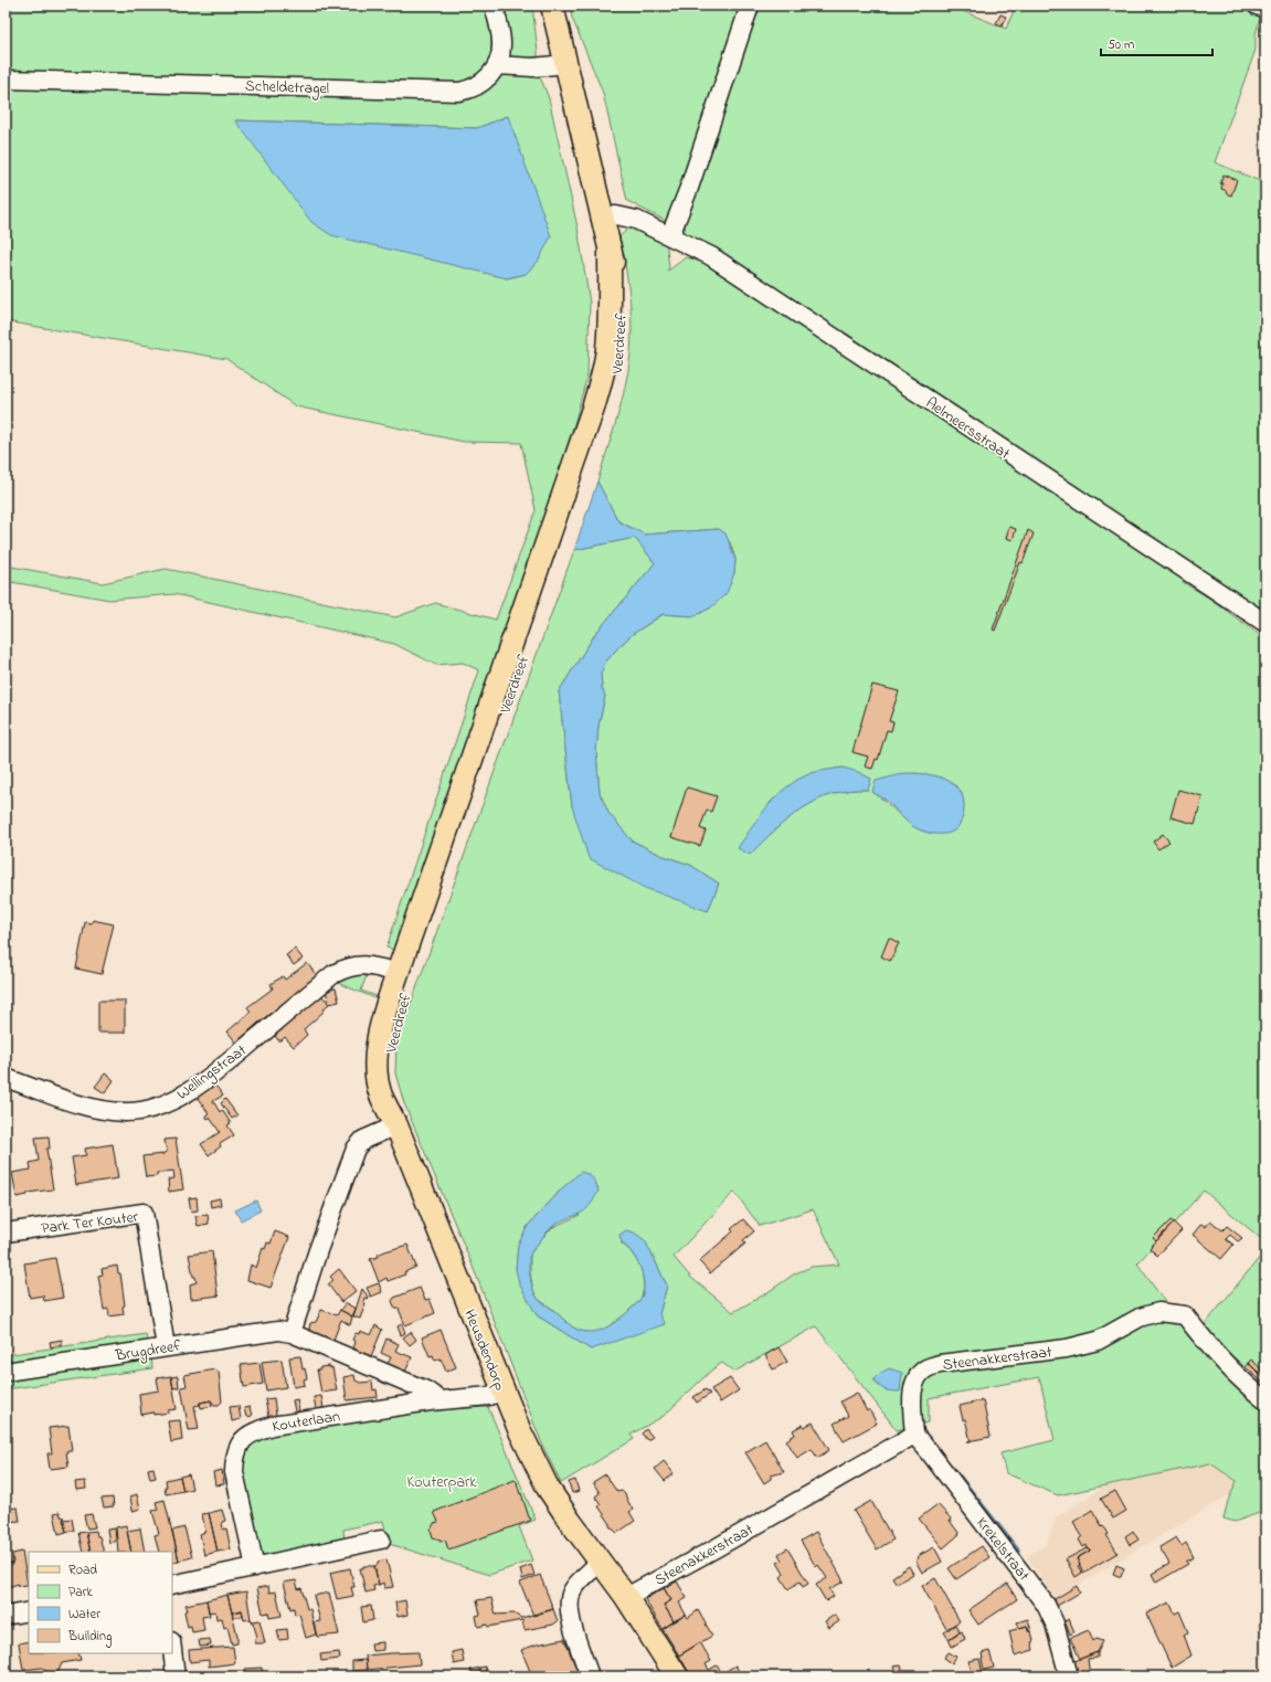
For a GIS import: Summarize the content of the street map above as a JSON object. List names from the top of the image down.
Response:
{
  "streets": {
    "main road": ["Veerdreef", "Heusdendorp"],
    "street": [
      "Scheldetragel",
      "Aelmeersstraat",
      "Wellingstraat",
      "Park Ter Kouter",
      "Brugdreef",
      "Steenakkerstraat",
      "Kouterlaan",
      "Krekelstraat"
    ]
  },
  "crossings": [
    ["Veerdreef", "Wellingstraat"],
    ["Veerdreef", "Heusdendorp"],
    ["Park Ter Kouter", "Brugdreef"],
    ["Brugdreef", "Kouterlaan"],
    ["Heusdendorp", "Steenakkerstraat"],
    ["Heusdendorp", "Kouterlaan"],
    ["Steenakkerstraat", "Krekelstraat"]
  ],
  "parks": ["Kouterpark"],
  "legend": [
    "Road",
    "Park",
    "Water",
    "Building"
  ],
  "scale_bar": "50 m"
}
